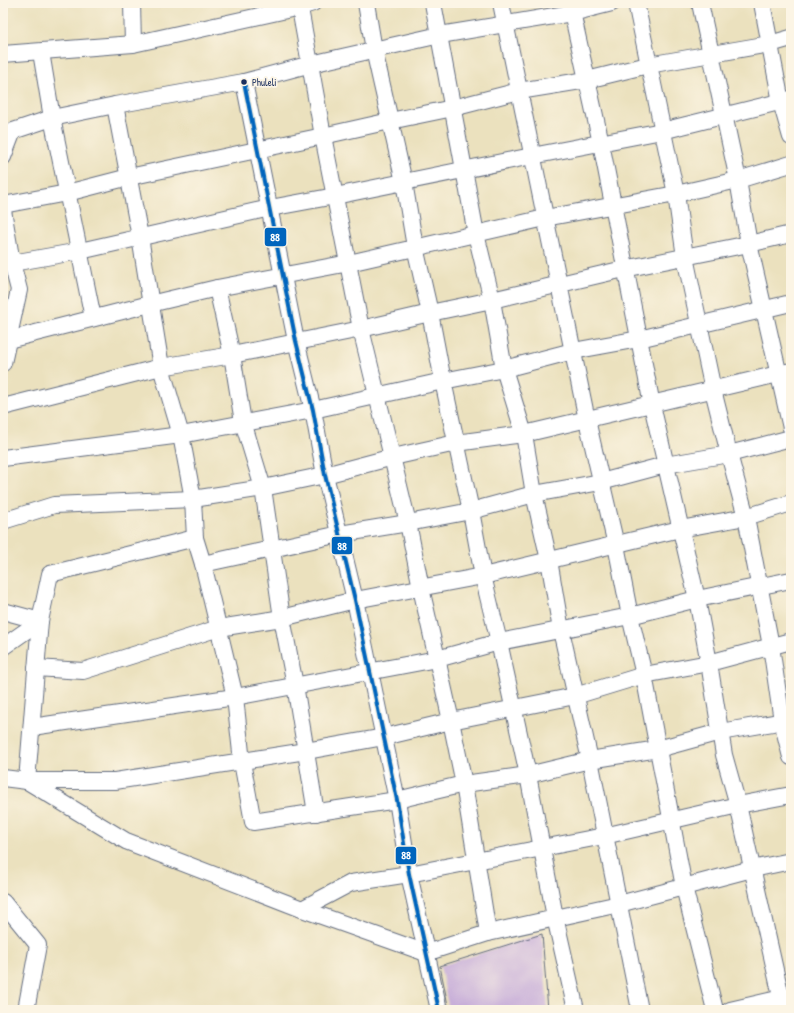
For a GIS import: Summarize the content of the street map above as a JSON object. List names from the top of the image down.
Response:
{
  "places": ["Phuleli"],
  "lines": ["transit line 88"]
}
